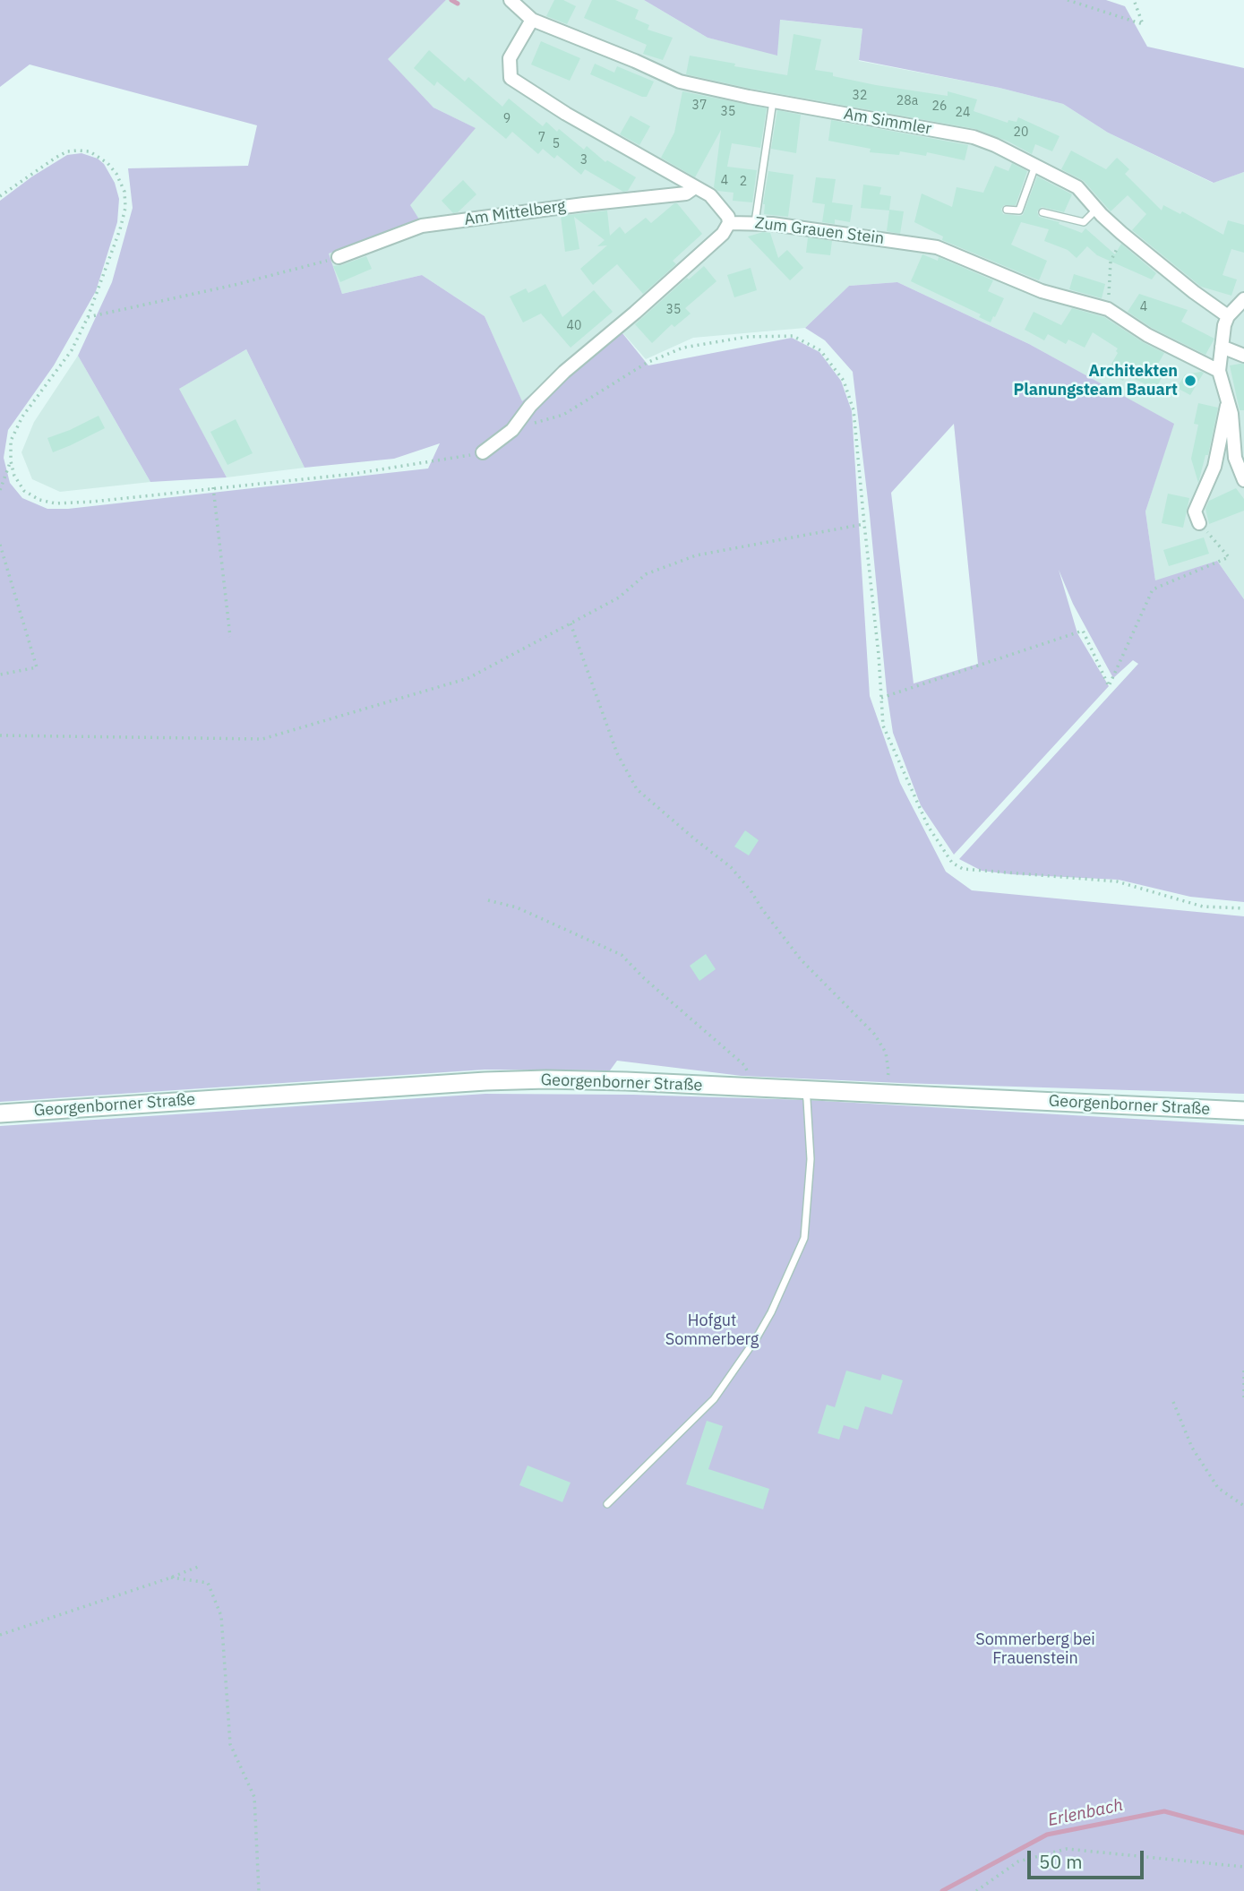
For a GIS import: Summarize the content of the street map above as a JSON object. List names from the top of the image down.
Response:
{
  "streets": {
    "main road": ["Georgenborner Straße"],
    "street": ["Am Simmler", "Am Mittelberg", "Zum Grauen Stein"]
  },
  "water": ["Erlenbach"],
  "parks": ["Hofgut Sommerberg", "Sommerberg bei Frauenstein"],
  "places": ["Architekten Planungsteam Bauart"],
  "house_numbers": [
    "32",
    "28a",
    "37",
    "26",
    "35",
    "24",
    "9",
    "20",
    "7",
    "5",
    "3",
    "4",
    "2",
    "4",
    "35",
    "40"
  ],
  "scale_bar": "50 m"
}
